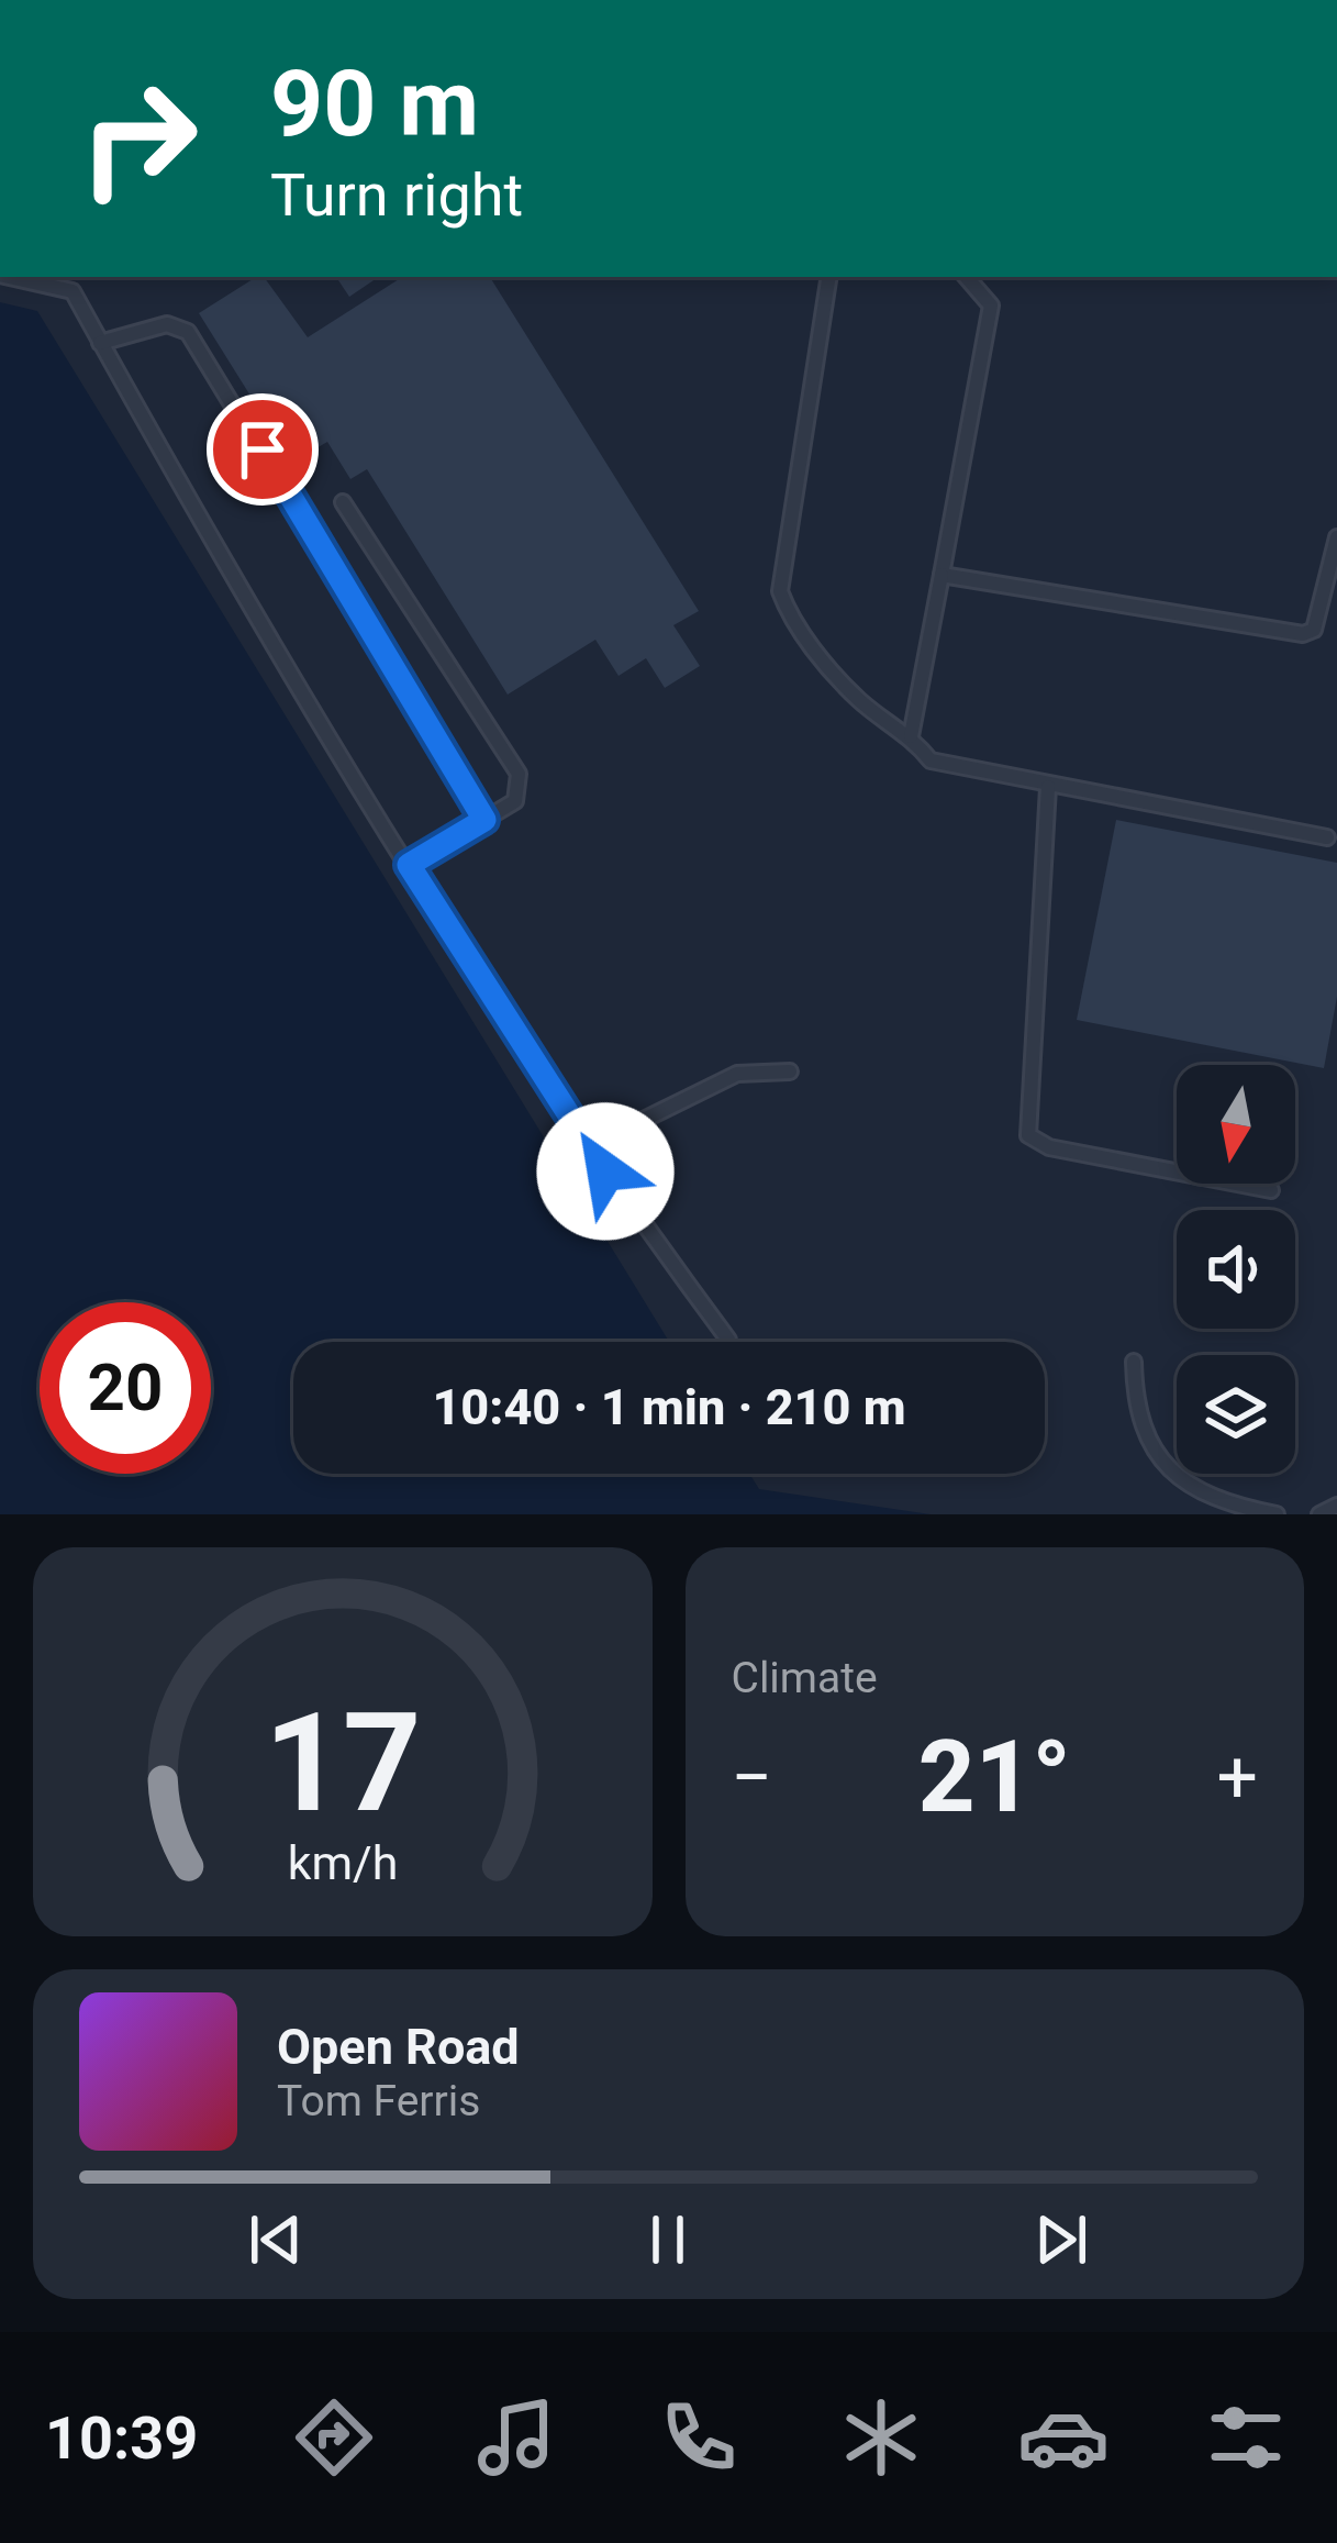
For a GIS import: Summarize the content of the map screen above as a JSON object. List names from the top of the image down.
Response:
{
  "north": "bottom",
  "page": {
    "turn": ["90 m", "Turn right"],
    "limit": "20",
    "trip": "10:40 · 1 min · 210 m",
    "tile": "Climate",
    "heat": ["−", "21°", "+"],
    "song": ["Open Road", "Tom Ferris"],
    "tabs": "10:39",
    "gauge": ["17", "km/h"]
  }
}
